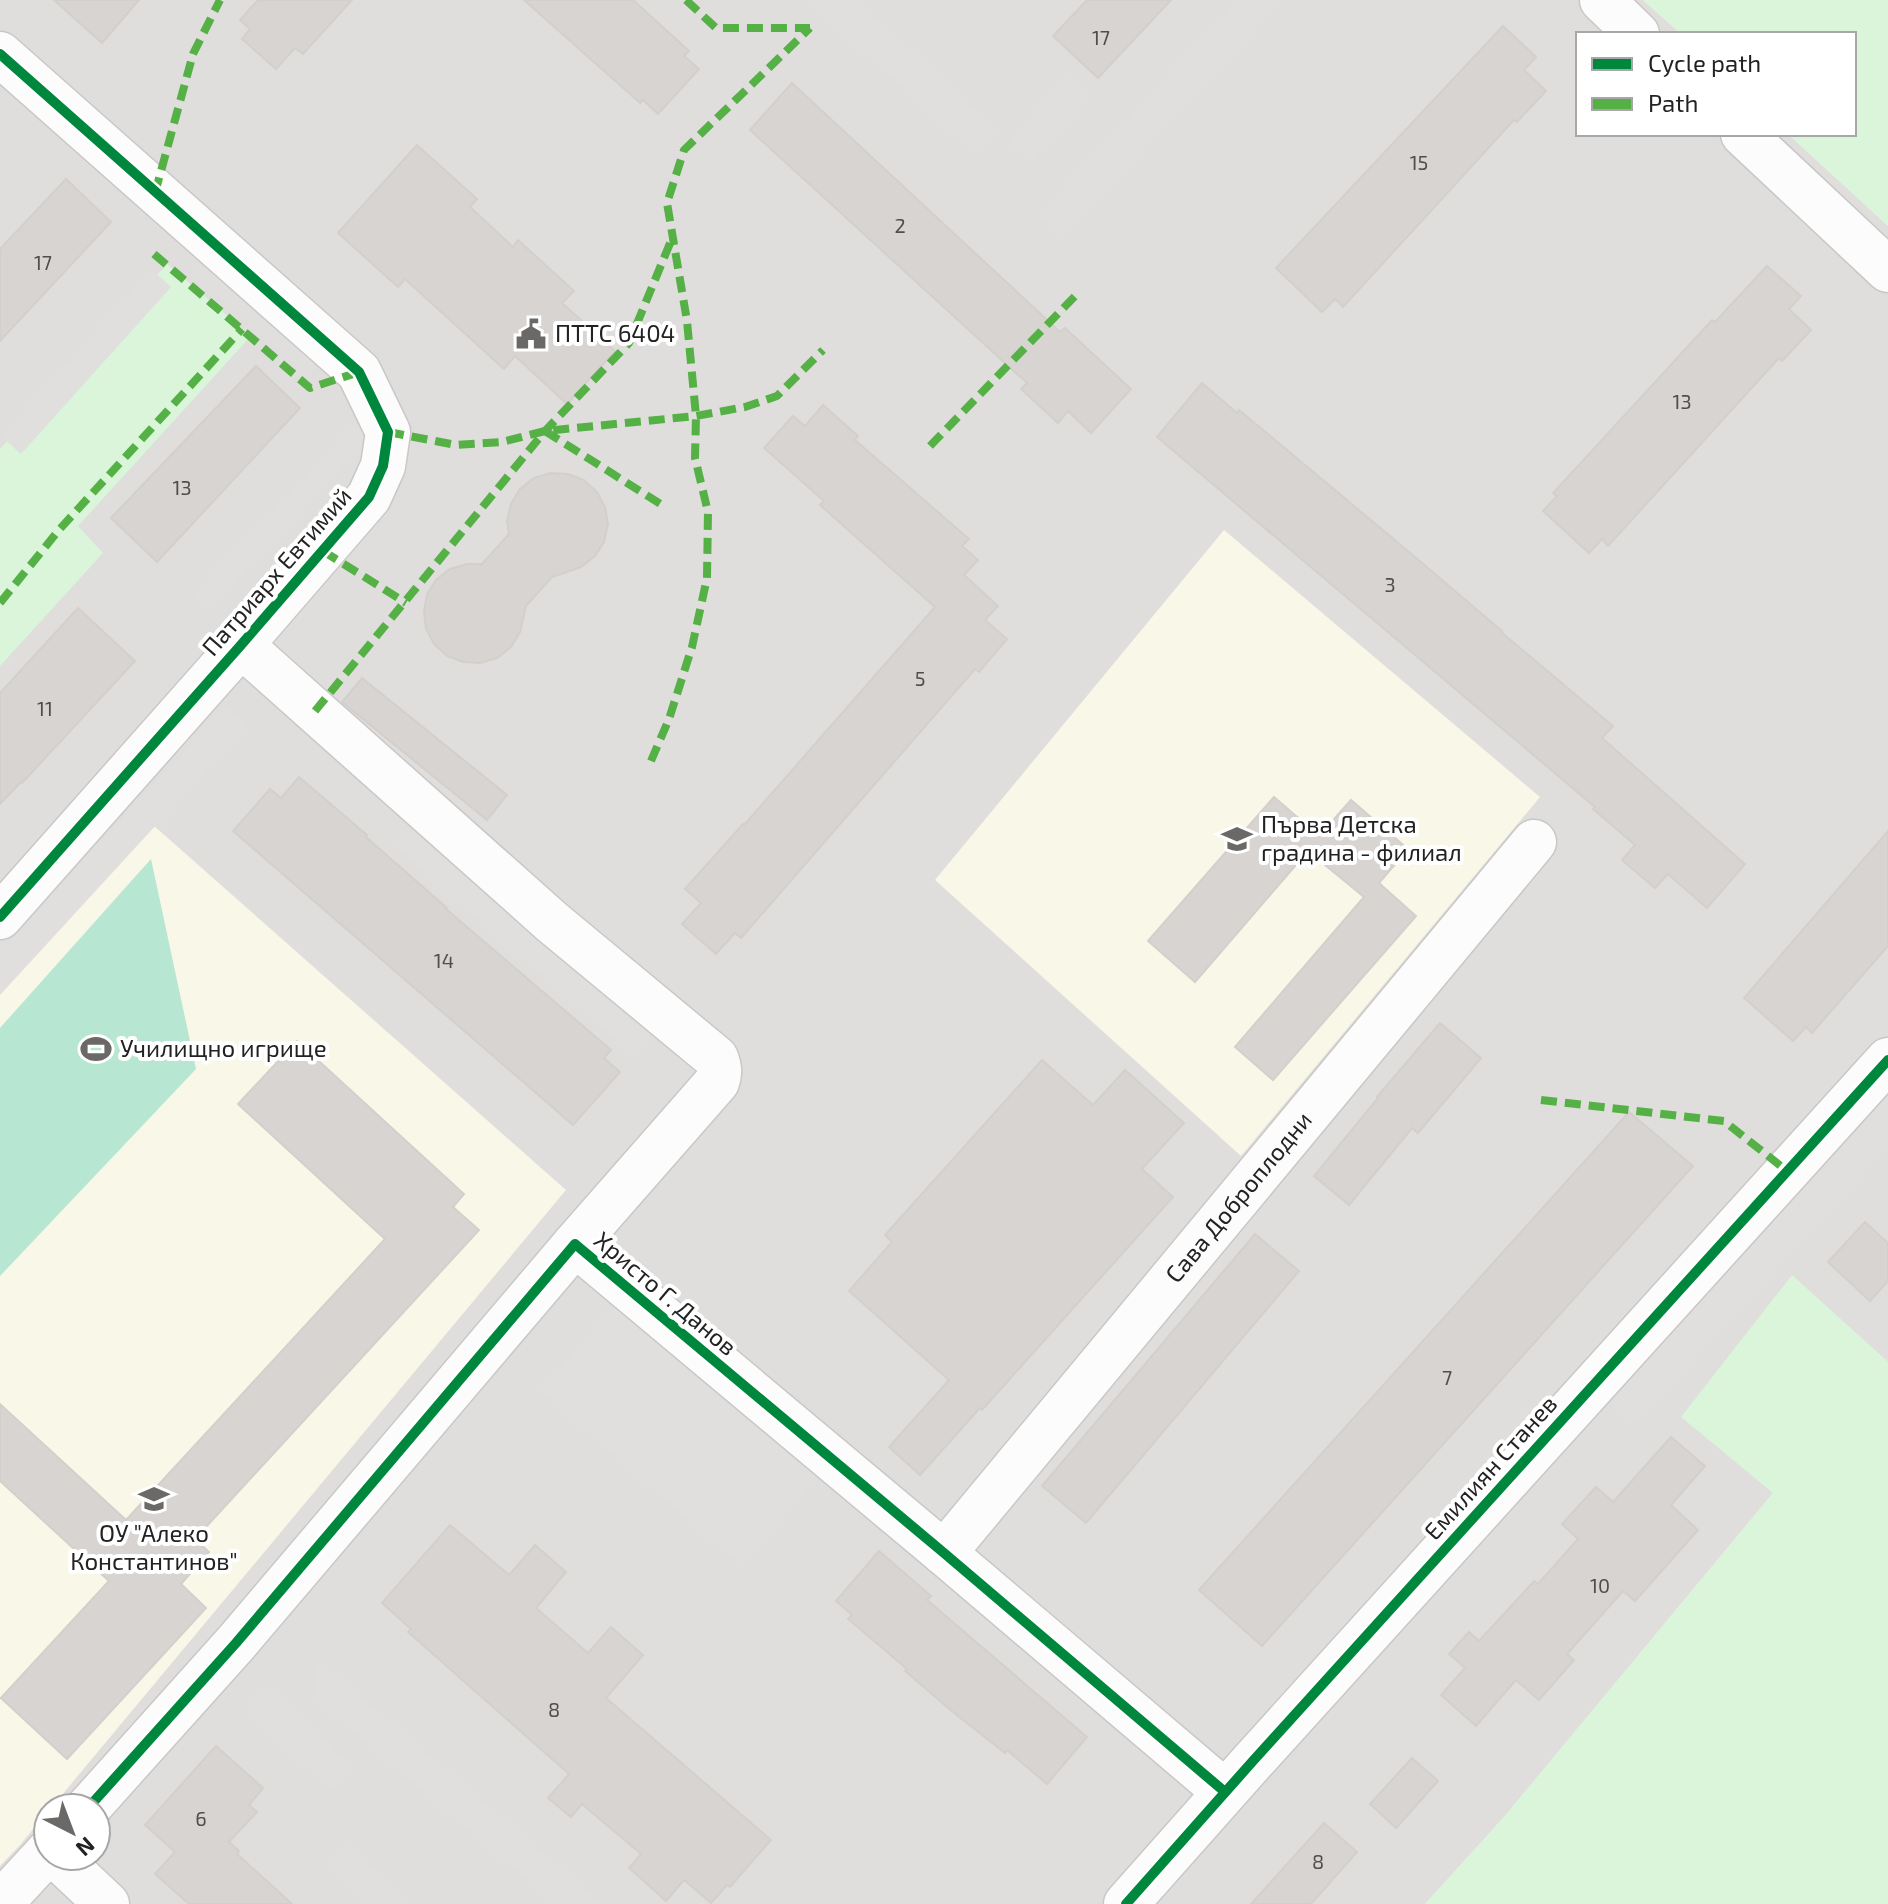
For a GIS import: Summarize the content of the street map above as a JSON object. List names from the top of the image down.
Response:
{
  "streets": {
    "street": [
      "Патриарх Евтимий",
      "Сава Доброплодни",
      "Христо Г. Данов",
      "Емилиян Станев"
    ]
  },
  "crossings": [
    ["Сава Доброплодни", "Христо Г. Данов"],
    ["Христо Г. Данов", "Емилиян Станев"]
  ],
  "places": {
    "public building": ["ПТТС 6404"],
    "school or university": ["Първа Детска градина - филиал", "ОУ \"Алеко Константинов\""],
    "sports": ["Училищно игрище"]
  },
  "house_numbers": [
    "17",
    "15",
    "2",
    "17",
    "13",
    "13",
    "3",
    "5",
    "11",
    "14",
    "7",
    "10",
    "8",
    "6",
    "8"
  ],
  "legend": ["Cycle path", "Path"],
  "north": "bottom right"
}
